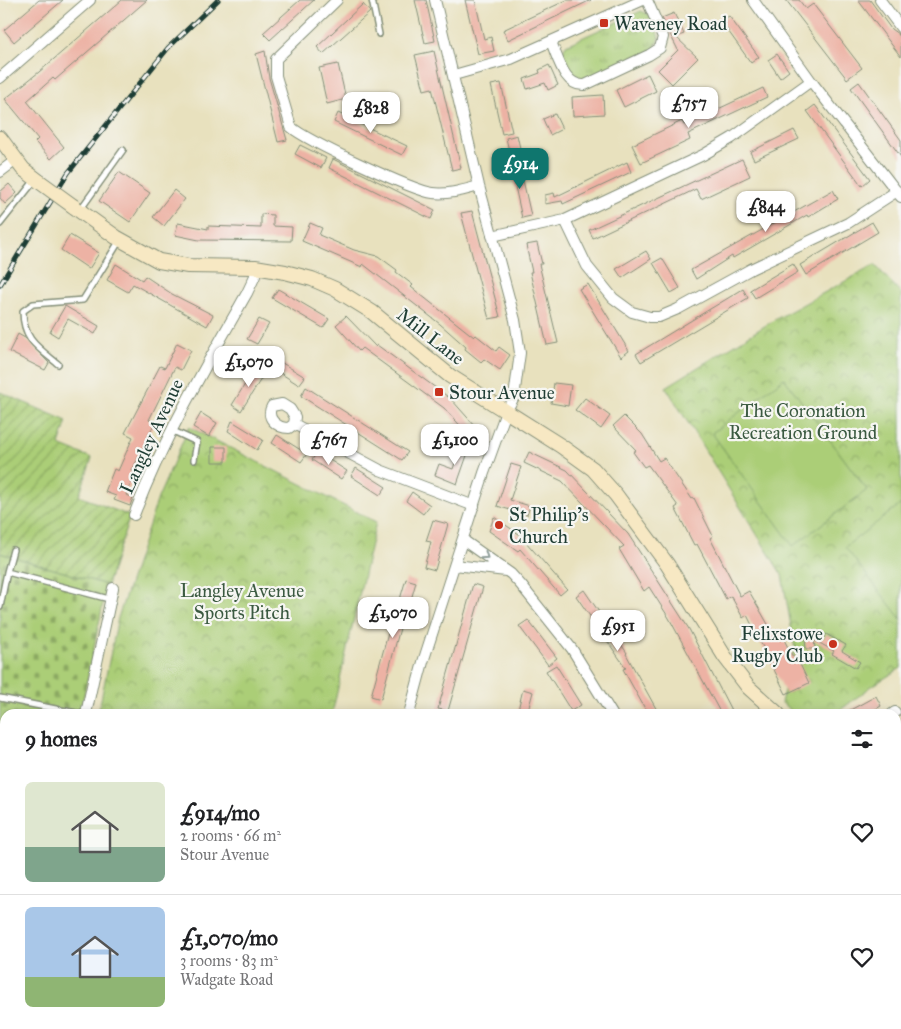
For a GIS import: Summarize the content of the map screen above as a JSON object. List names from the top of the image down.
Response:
{
  "streets": {
    "street": ["Mill Lane", "Langley Avenue"]
  },
  "crossings": [
    ["Mill Lane", "Langley Avenue"]
  ],
  "parks": ["The Coronation Recreation Ground", "Langley Avenue Sports Pitch"],
  "places": {
    "transit": ["Waveney Road", "Stour Avenue"],
    "other": ["St Philip's Church", "Felixstowe Rugby Club"]
  },
  "page": {
    "price": [
      "£757",
      "£828",
      "£914",
      "£844",
      "£1,070",
      "£767",
      "£1,100",
      "£1,070",
      "£951"
    ],
    "heading": "9 homes",
    "list": [
      {
        "name": "£914/mo",
        "note": "2 rooms · 66 m² · Stour Avenue"
      },
      {
        "name": "£1,070/mo",
        "note": "3 rooms · 83 m² · Wadgate Road"
      }
    ]
  }
}
